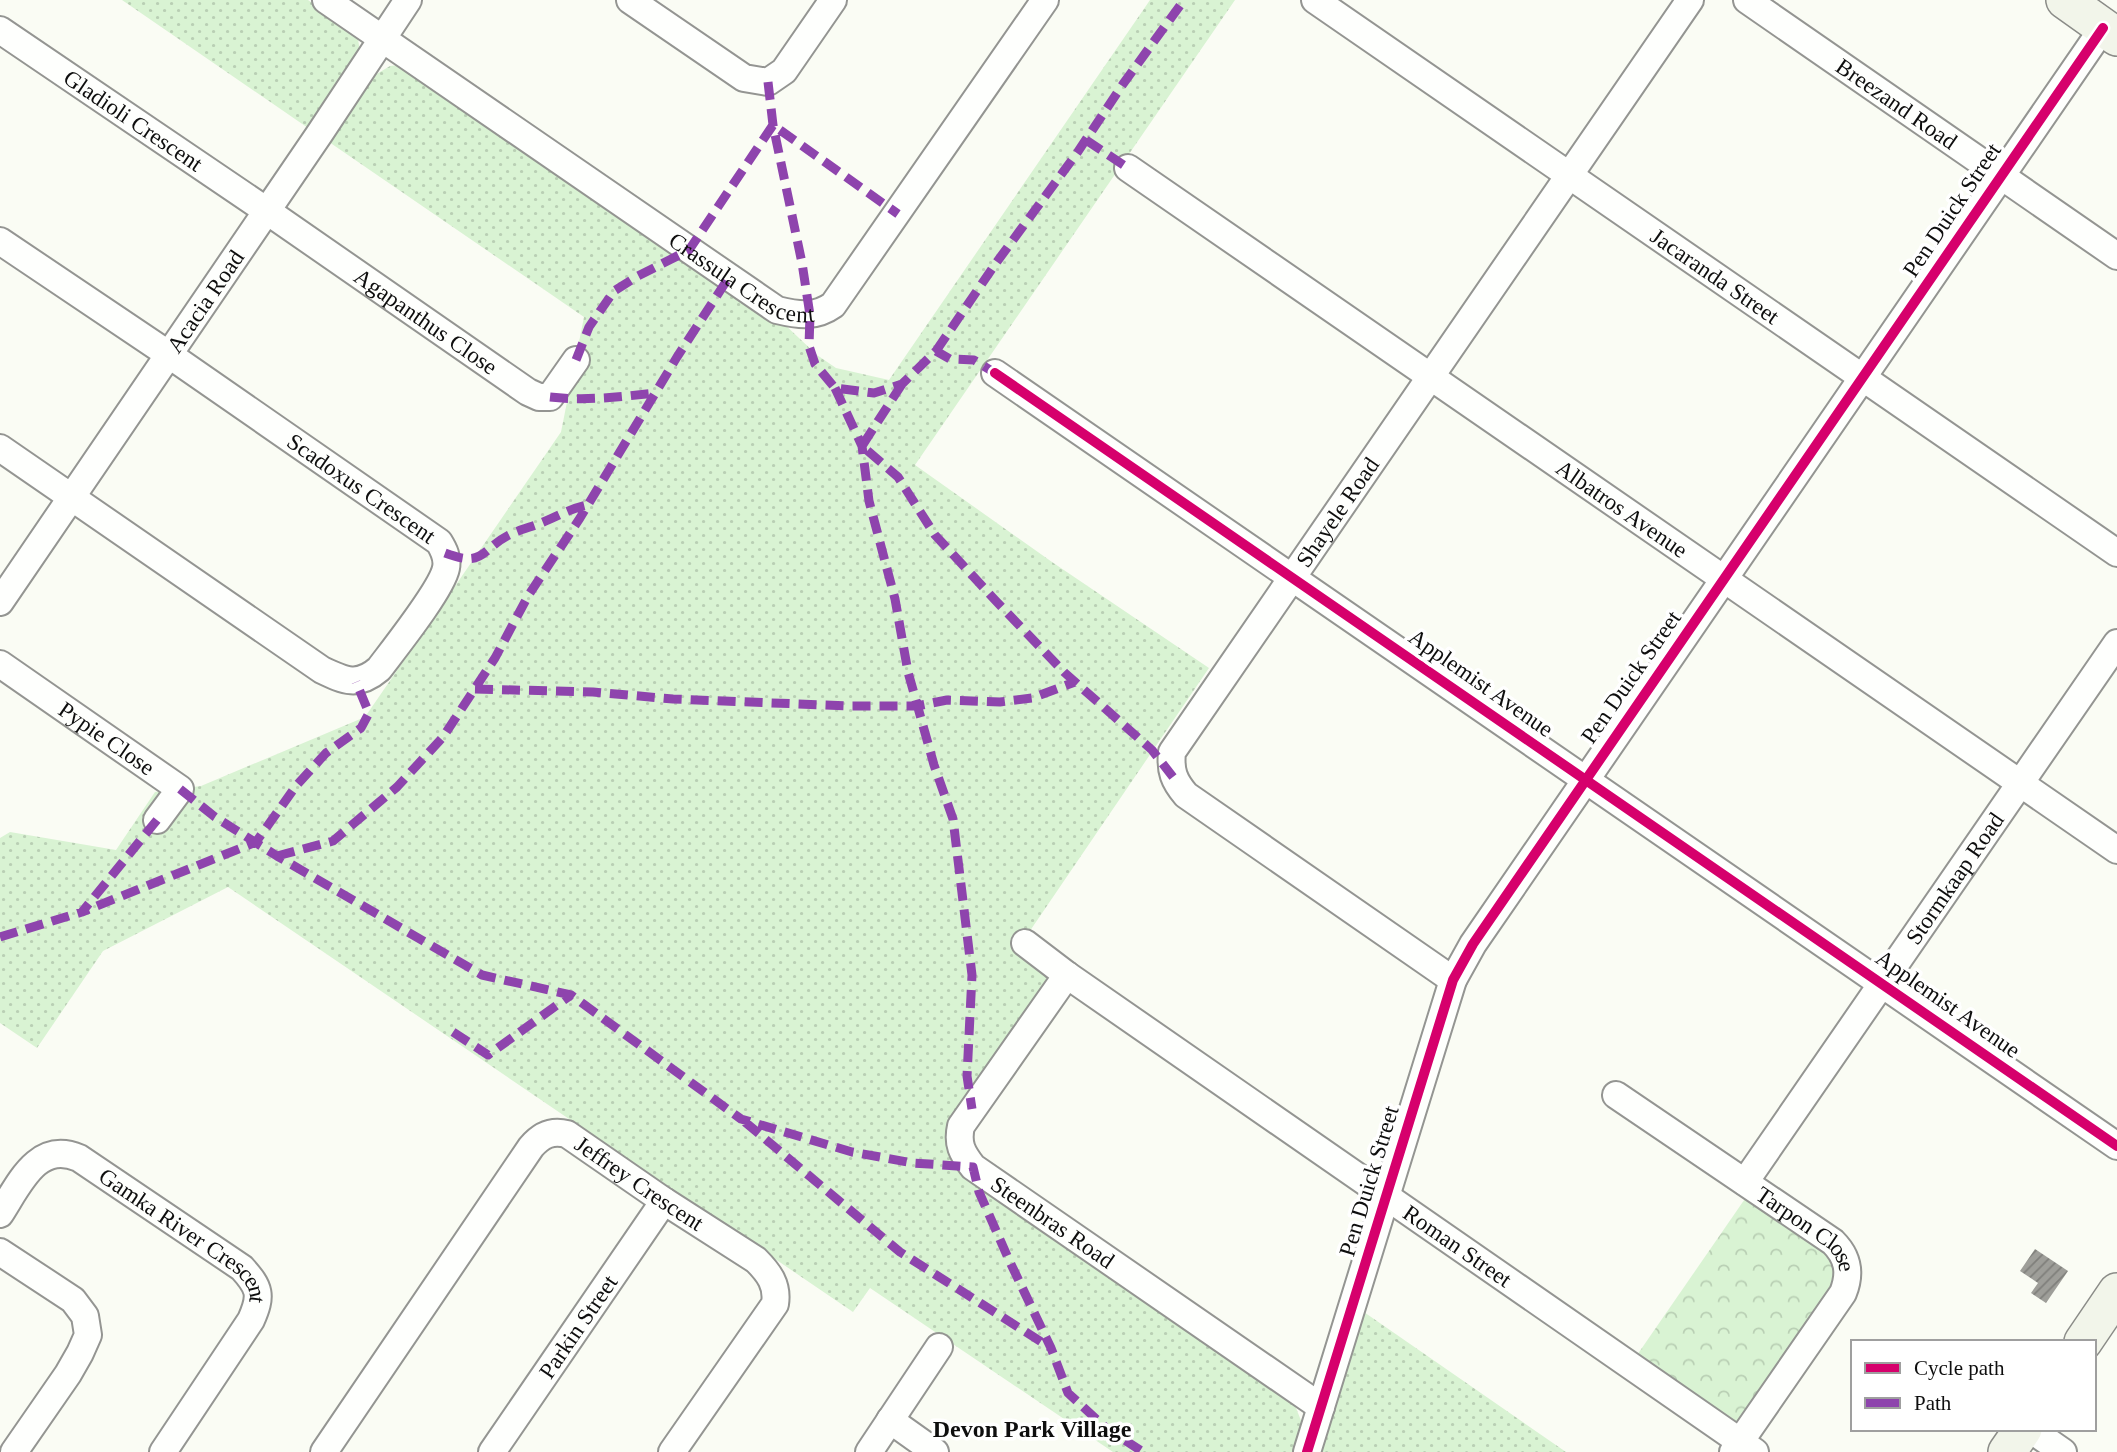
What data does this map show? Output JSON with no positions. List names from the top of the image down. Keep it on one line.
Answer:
{"streets":{"street":["Breezand Road","Gladioli Crescent","Pen Duick Street","Crassula Crescent","Jacaranda Street","Acacia Road","Agapanthus Close","Scadoxus Crescent","Albatros Avenue","Shayele Road","Applemist Avenue","Pypie Close","Stormkaap Road","Jeffrey Crescent","Steenbras Road","Tarpon Close","Gamka River Crescent","Roman Street","Parkin Street"]},"crossings":[["Breezand Road","Pen Duick Street"],["Gladioli Crescent","Acacia Road"],["Gladioli Crescent","Agapanthus Close"],["Pen Duick Street","Jacaranda Street"],["Pen Duick Street","Albatros Avenue"],["Pen Duick Street","Shayele Road"],["Pen Duick Street","Applemist Avenue"],["Pen Duick Street","Steenbras Road"],["Pen Duick Street","Roman Street"],["Crassula Crescent","Acacia Road"],["Jacaranda Street","Shayele Road"],["Acacia Road","Agapanthus Close"],["Acacia Road","Scadoxus Crescent"],["Albatros Avenue","Shayele Road"],["Albatros Avenue","Stormkaap Road"],["Shayele Road","Applemist Avenue"],["Applemist Avenue","Stormkaap Road"],["Stormkaap Road","Tarpon Close"],["Jeffrey Crescent","Parkin Street"],["Steenbras Road","Roman Street"],["Tarpon Close","Roman Street"]],"districts":["Devon Park Village"],"legend":["Cycle path","Path"]}
